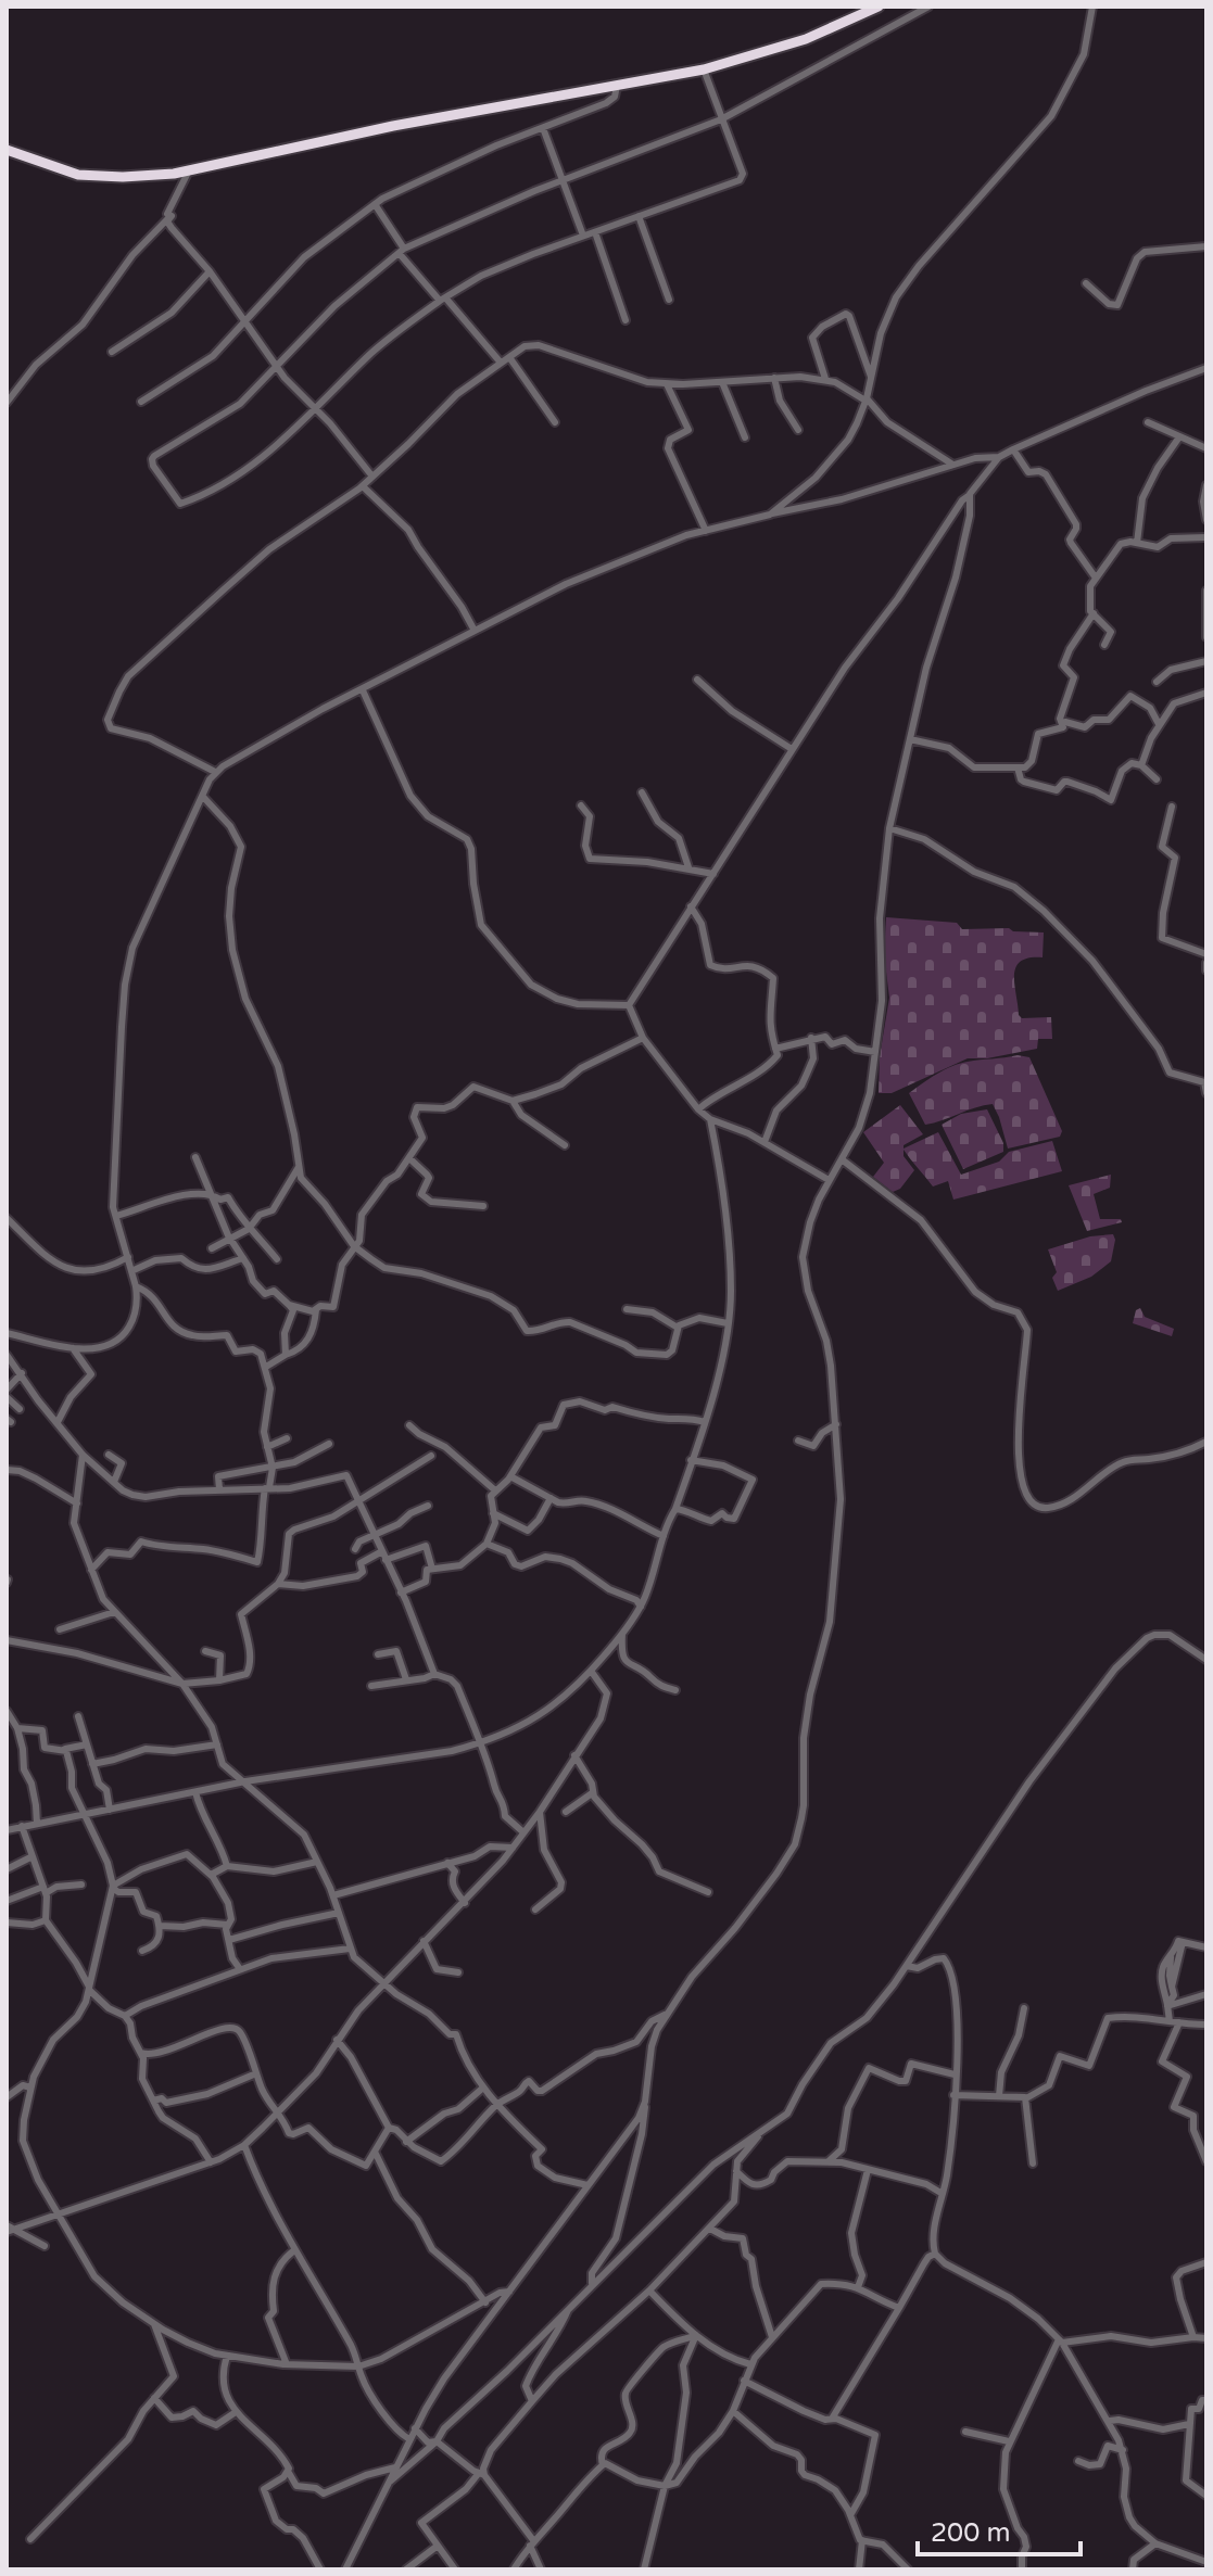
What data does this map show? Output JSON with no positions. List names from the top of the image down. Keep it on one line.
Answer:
{"scale_bar":"200 m"}
